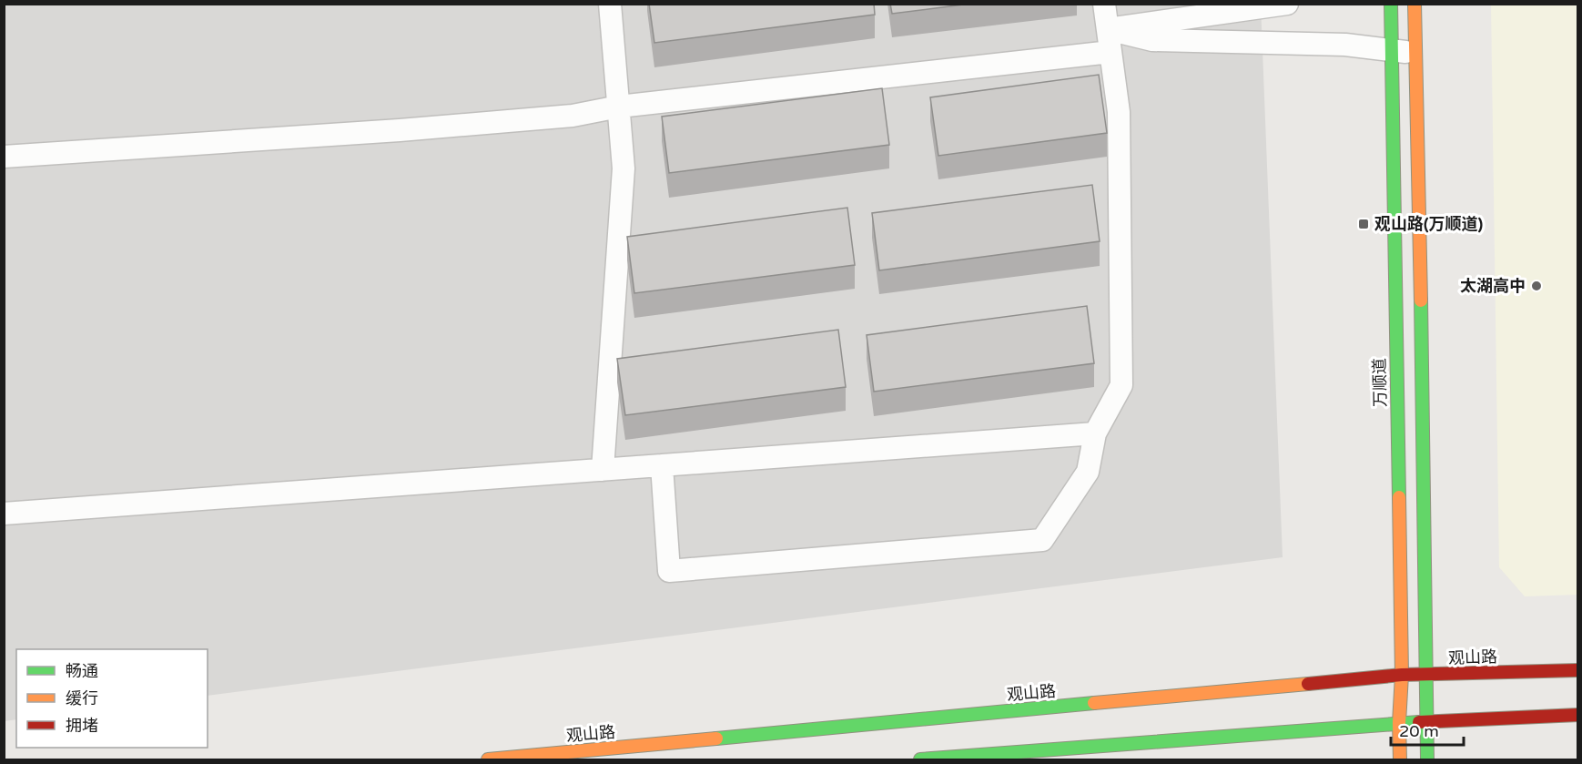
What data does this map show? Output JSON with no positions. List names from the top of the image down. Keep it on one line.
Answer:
{"streets":{"main road":["万顺道","观山路"]},"crossings":[["万顺道","观山路"]],"places":{"transit":["观山路(万顺道)"],"other":["太湖高中"]},"legend":["畅通","缓行","拥堵"],"scale_bar":"20 m"}
